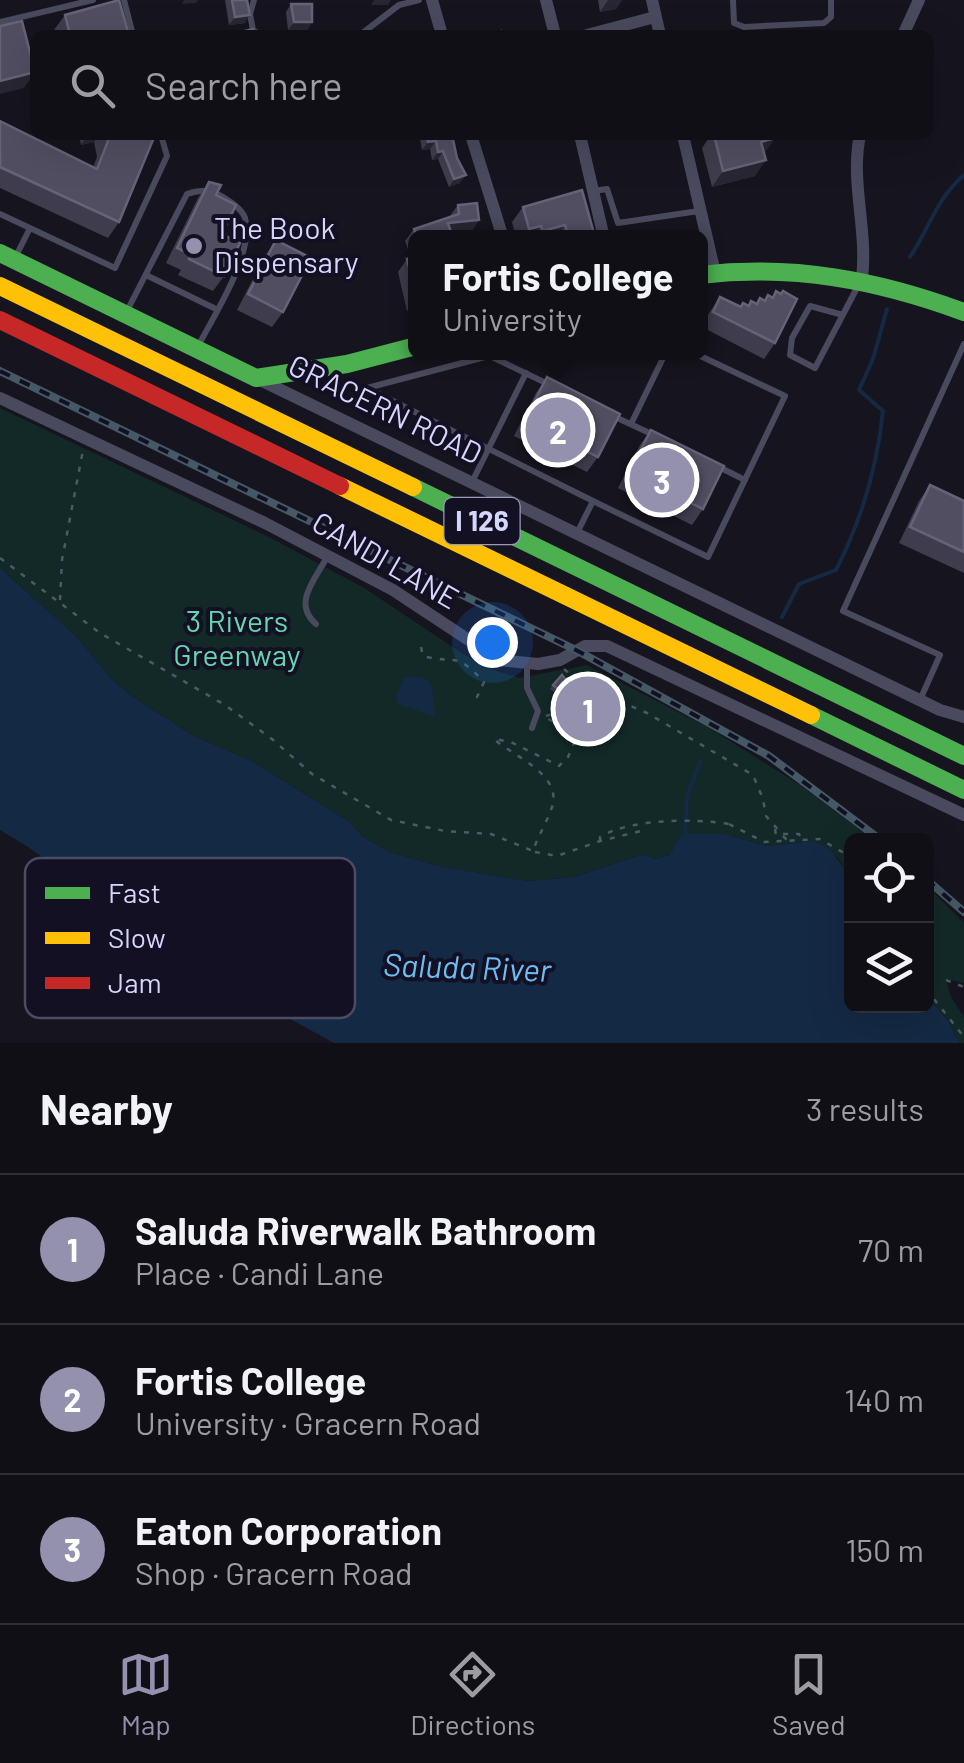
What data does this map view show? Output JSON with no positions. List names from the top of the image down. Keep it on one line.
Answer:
{"streets":{"main road":["GRACERN ROAD","I 126"],"street":["CANDI LANE"]},"water":["Saluda River"],"parks":["3 Rivers Greenway"],"places":["The Book Dispensary"],"legend":["Fast","Slow","Jam"],"page":{"search":"Search here","popup":["Fortis College","University"],"pins":["2","3","1"],"heading":["Nearby","3 results"],"list":[{"mark":"1","name":"Saluda Riverwalk Bathroom","note":"Place · Candi Lane","value":"70 m"},{"mark":"2","name":"Fortis College","note":"University · Gracern Road","value":"140 m"},{"mark":"3","name":"Eaton Corporation","note":"Shop · Gracern Road","value":"150 m"}],"nav":["Map","Directions","Saved"]}}
